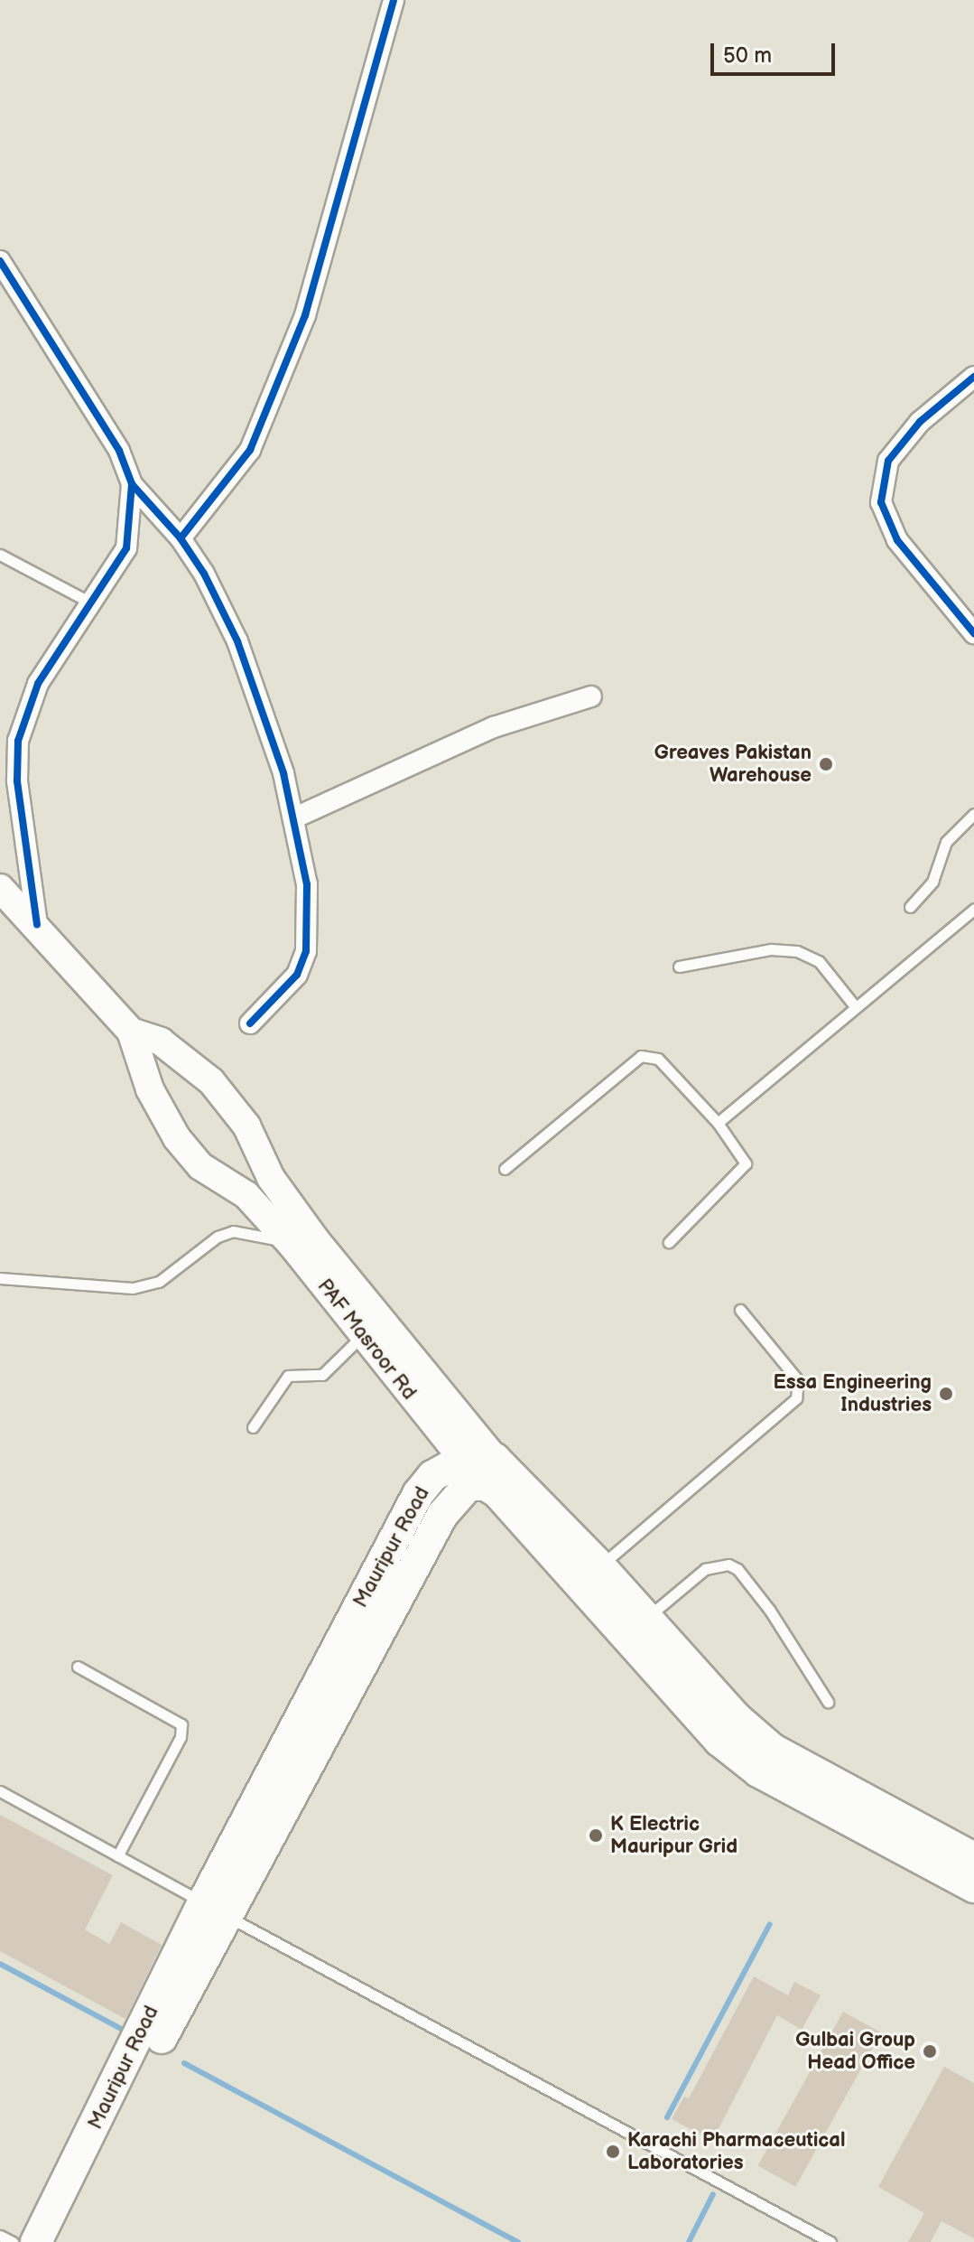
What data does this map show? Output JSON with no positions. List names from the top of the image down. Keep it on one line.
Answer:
{"streets":{"main road":["PAF Masroor Rd","Mauripur Road"]},"crossings":[["PAF Masroor Rd","Mauripur Road"]],"places":["Greaves Pakistan Warehouse","Essa Engineering Industries","K Electric Mauripur Grid","Gulbai Group Head Office","Karachi Pharmaceutical Laboratories"],"scale_bar":"50 m"}
